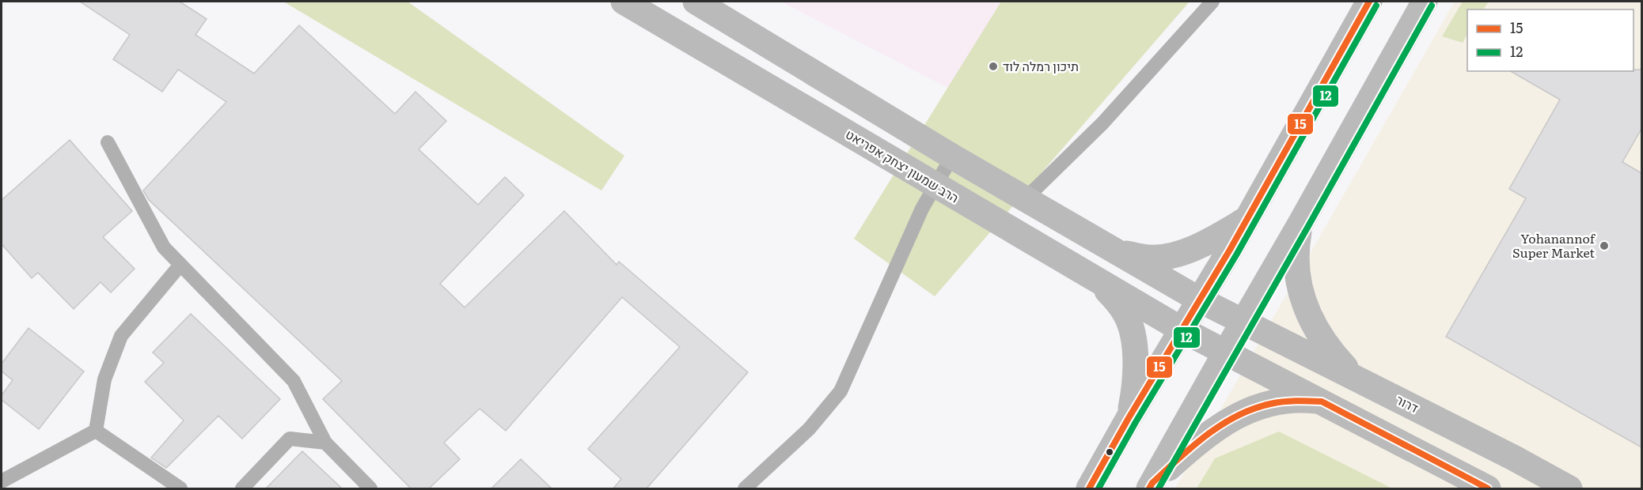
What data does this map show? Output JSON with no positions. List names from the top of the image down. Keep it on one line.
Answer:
{"streets":{"street":["הרב שמעון יצחק אפריאט","דרור"]},"places":["תיכון רמלה לוד","Yohanannof Super Market"],"lines":["transit line 15","transit line 12"],"legend":["15","12"]}
